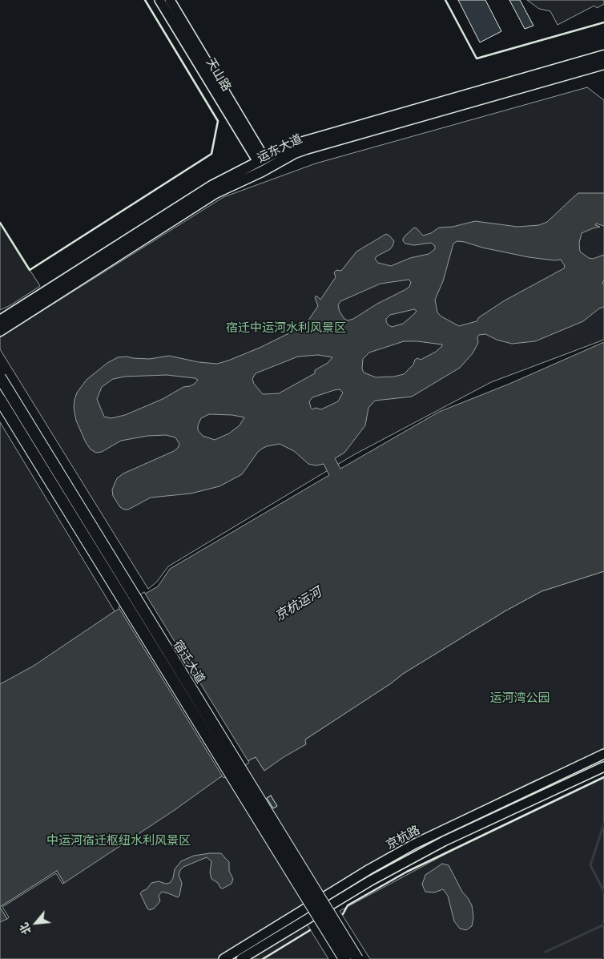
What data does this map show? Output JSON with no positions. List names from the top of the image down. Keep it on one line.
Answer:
{"streets":{"main road":["运东大道","宿迁大道"],"street":["天山路","京杭路"]},"crossings":[["天山路","运东大道"]],"water":["京杭运河"],"parks":["宿迁中运河水利风景区","运河湾公园","中运河宿迁枢纽水利风景区"],"north":"bottom left"}
